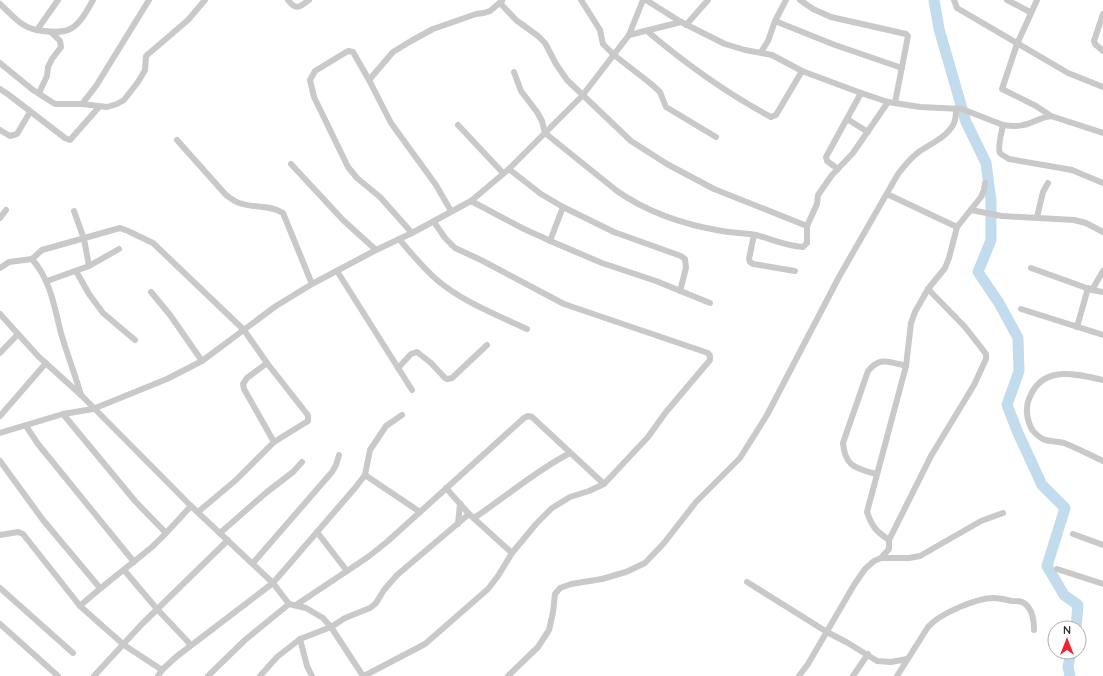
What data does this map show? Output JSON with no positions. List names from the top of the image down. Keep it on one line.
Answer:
{"north":"top"}
